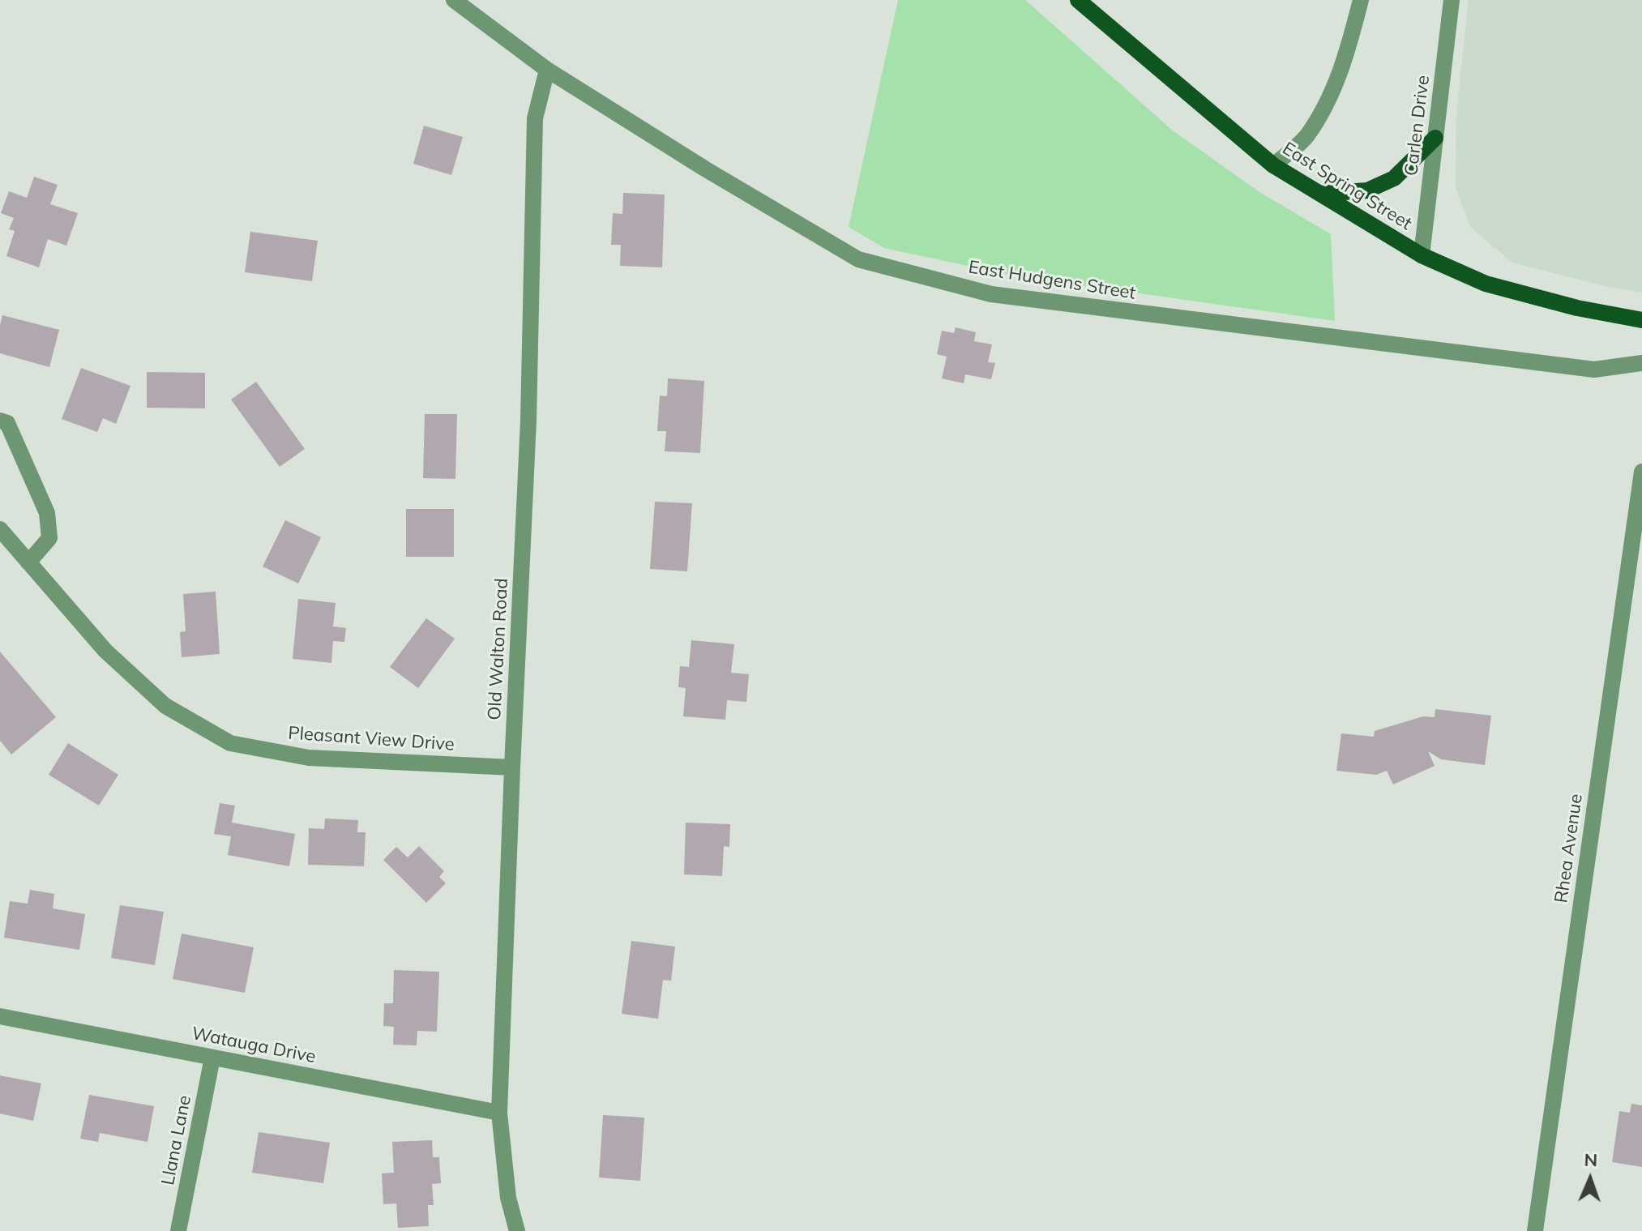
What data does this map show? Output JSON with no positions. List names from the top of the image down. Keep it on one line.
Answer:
{"streets":{"main road":["East Spring Street"],"street":["Carlen Drive","East Hudgens Street","Old Walton Road","Pleasant View Drive","Rhea Avenue","Watauga Drive","Llana Lane"]},"crossings":[["Carlen Drive","East Spring Street"],["East Hudgens Street","Old Walton Road"],["Old Walton Road","Pleasant View Drive"],["Old Walton Road","Watauga Drive"],["Watauga Drive","Llana Lane"]],"north":"top"}
